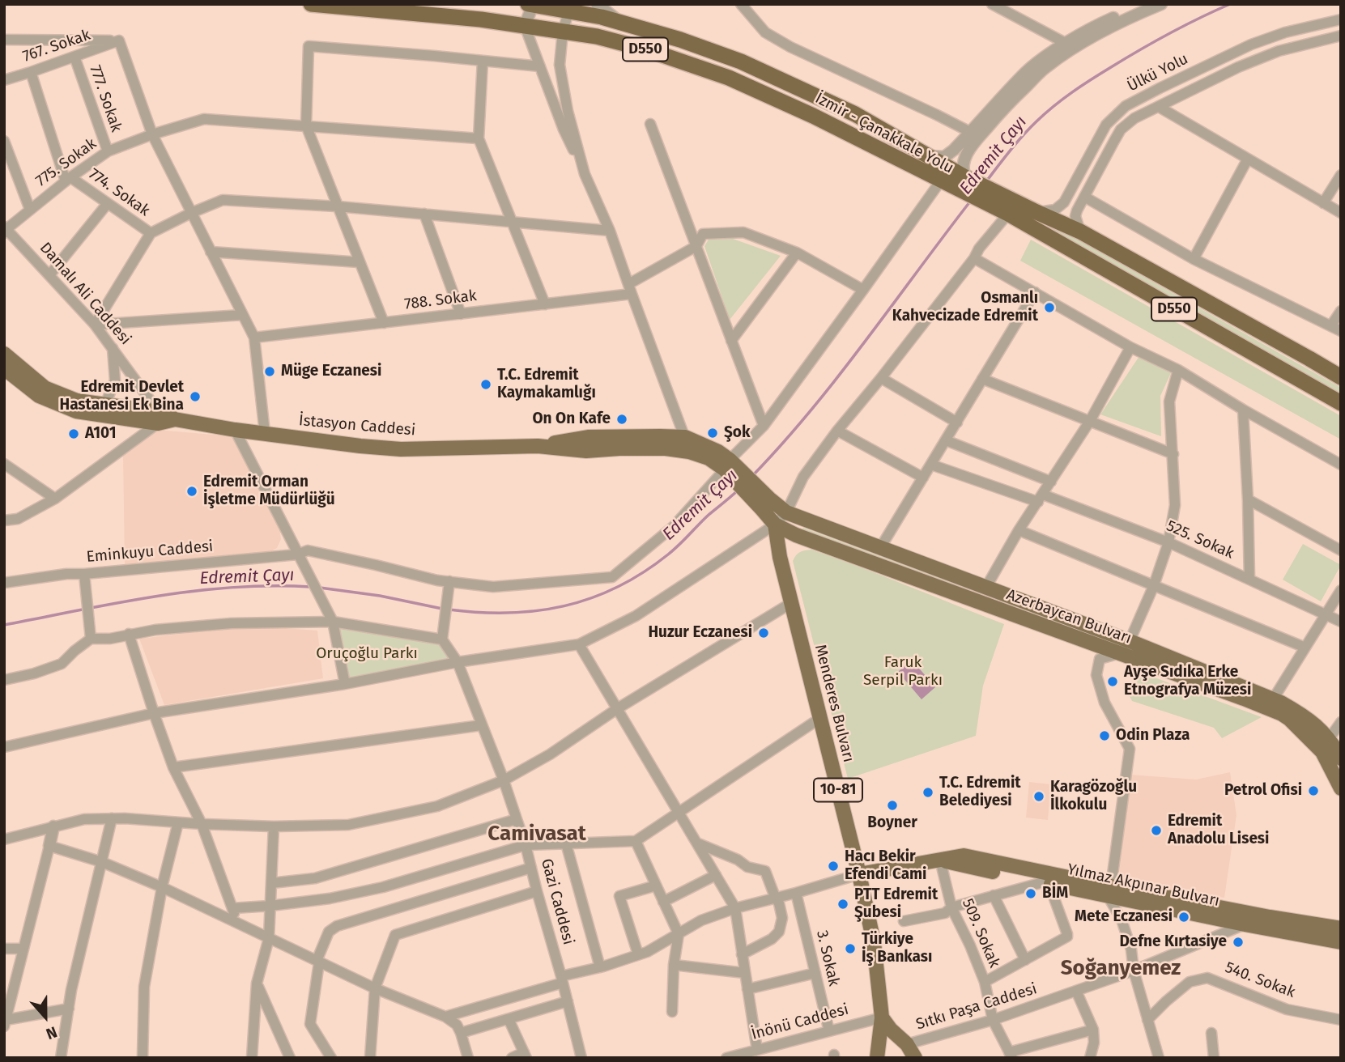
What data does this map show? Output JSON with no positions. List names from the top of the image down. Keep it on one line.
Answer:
{"streets":{"highway":["D550","İzmir - Çanakkale Yolu"],"main road":["İstasyon Caddesi","Azerbaycan Bulvarı","Menderes Bulvarı","10-81","Yılmaz Akpınar Bulvarı"],"street":["767. Sokak","Ülkü Yolu","777. Sokak","775. Sokak","774. Sokak","Damalı Ali Caddesi","788. Sokak","525. Sokak","Eminkuyu Caddesi","Gazi Caddesi","509. Sokak","3. Sokak","540. Sokak","Sıtkı Paşa Caddesi","İnönü Caddesi"]},"crossings":[["767. Sokak","777. Sokak"],["Ülkü Yolu","İzmir - Çanakkale Yolu"],["777. Sokak","775. Sokak"],["İzmir - Çanakkale Yolu","Eminkuyu Caddesi"],["775. Sokak","774. Sokak"],["775. Sokak","Damalı Ali Caddesi"],["Damalı Ali Caddesi","İstasyon Caddesi"],["İstasyon Caddesi","Eminkuyu Caddesi"],["Azerbaycan Bulvarı","Menderes Bulvarı"],["Menderes Bulvarı","Yılmaz Akpınar Bulvarı"],["Menderes Bulvarı","İnönü Caddesi"],["Yılmaz Akpınar Bulvarı","509. Sokak"],["Yılmaz Akpınar Bulvarı","Sıtkı Paşa Caddesi"],["509. Sokak","Sıtkı Paşa Caddesi"],["3. Sokak","İnönü Caddesi"]],"districts":["Camivasat","Soğanyemez"],"water":["Edremit Çayı"],"parks":["Oruçoğlu Parkı","Faruk Serpil Parkı"],"places":["Osmanlı Kahvecizade Edremit","Müge Eczanesi","T.C. Edremit Kaymakamlığı","Edremit Devlet Hastanesi Ek Bina","On On Kafe","Şok","A101","Edremit Orman İşletme Müdürlüğü","Huzur Eczanesi","Ayşe Sıdıka Erke Etnografya Müzesi","Odin Plaza","Petrol Ofisi","T.C. Edremit Belediyesi","Karagözoğlu İlkokulu","Boyner","Edremit Anadolu Lisesi","Hacı Bekir Efendi Cami","BİM","PTT Edremit Şubesi","Mete Eczanesi","Defne Kırtasiye","Türkiye İş Bankası"],"north":"bottom"}
